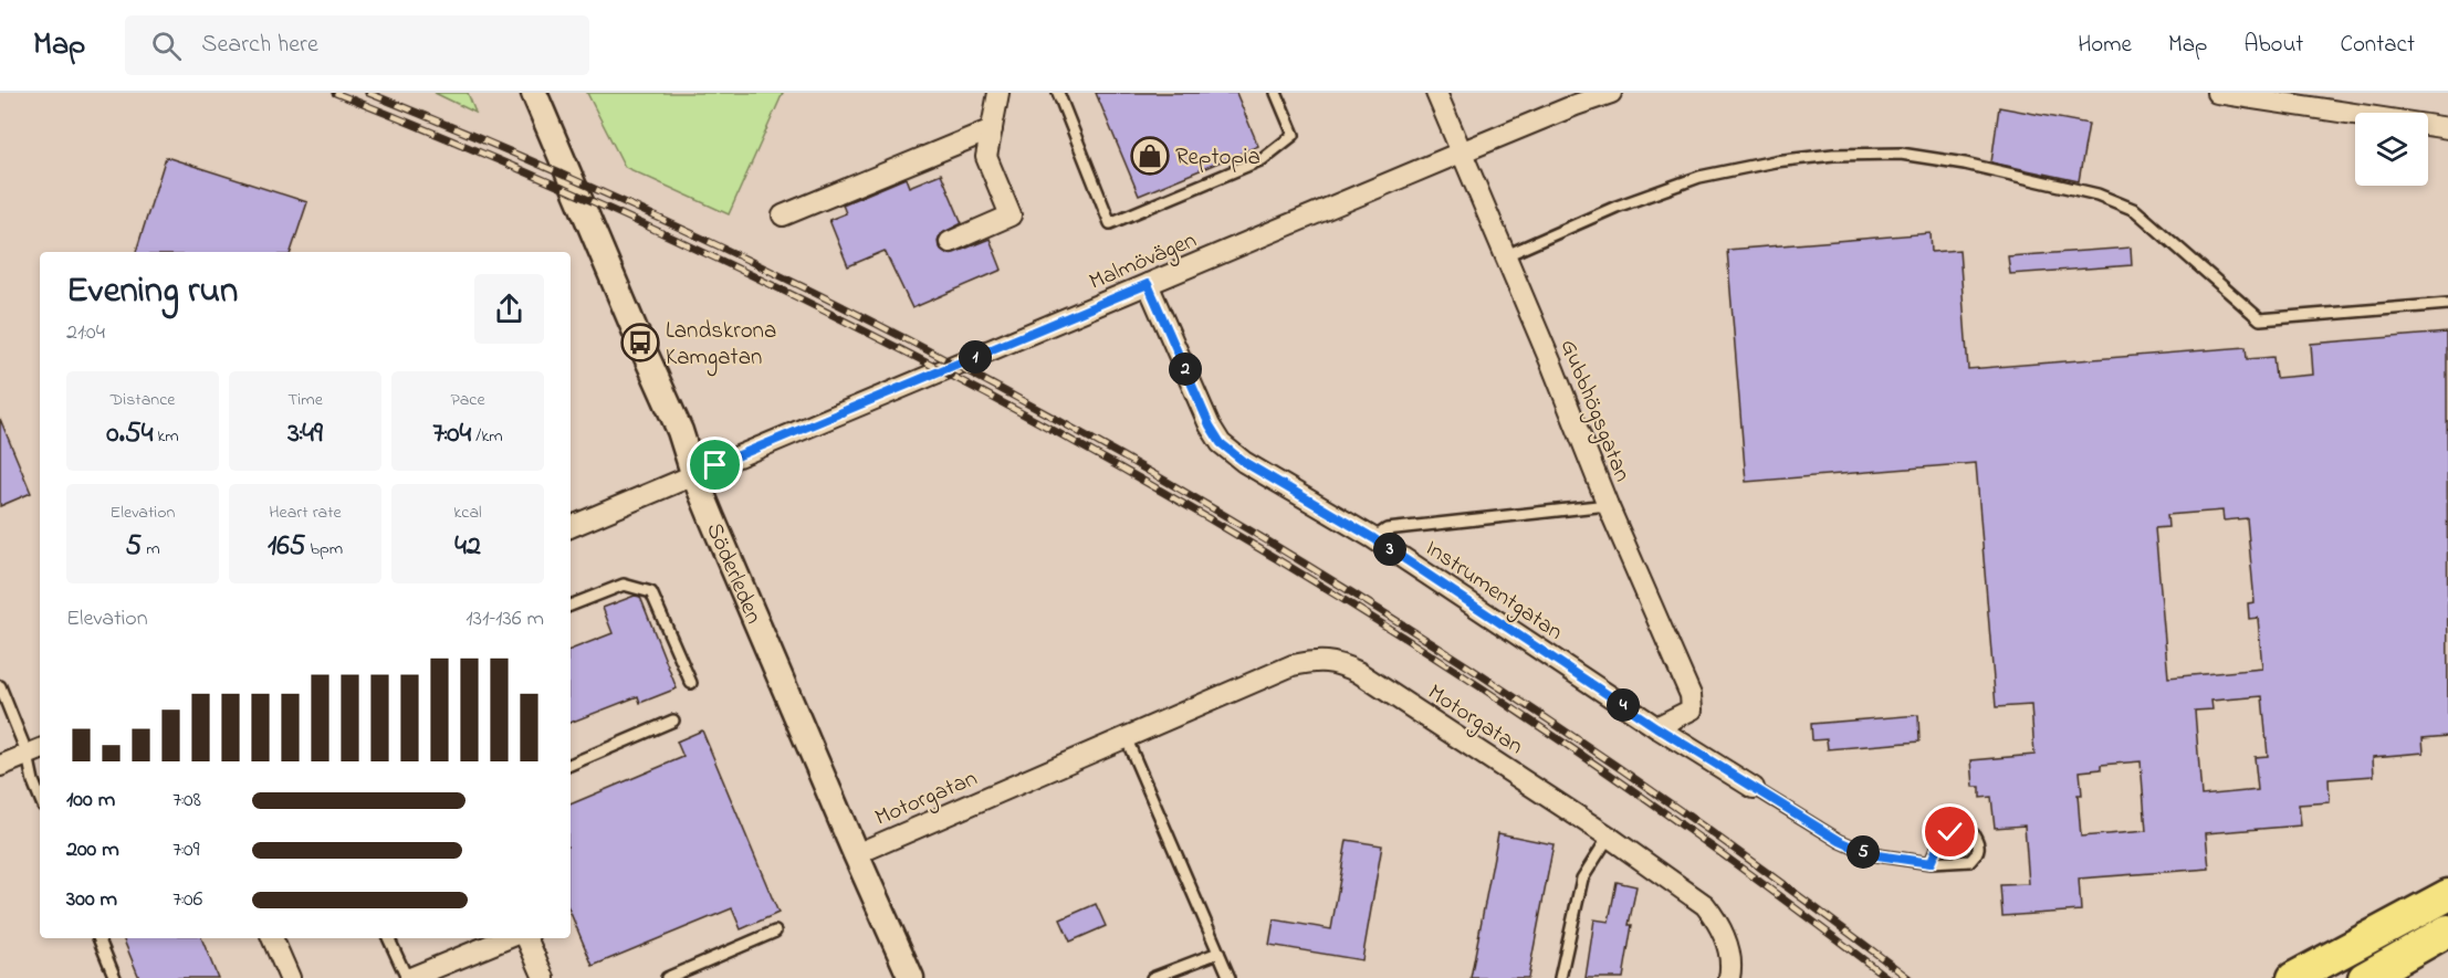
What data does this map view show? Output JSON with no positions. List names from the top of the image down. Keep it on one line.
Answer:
{"streets":{"street":["Malmövägen","Gubbhögsgatan","Söderleden","Instrumentgatan","Motorgatan"]},"crossings":[["Malmövägen","Gubbhögsgatan"],["Malmövägen","Söderleden"],["Malmövägen","Instrumentgatan"],["Gubbhögsgatan","Instrumentgatan"],["Söderleden","Motorgatan"]],"places":{"shop":["Reptopia"],"bus stop":["Landskrona Kamgatan"]},"page":{"header":"Map","search":"Search here","nav":["Home","Map","About","Contact"],"heading":["Evening run","21:04"],"pins":["1","2","3","4","5"],"stats":[["Distance","0.54 km"],["Time","3:49"],["Pace","7:04 /km"],["Elevation","5 m"],["Heart rate","165 bpm"],["kcal","42"]],"chart":["Elevation","131–136 m"],"list":[{"name":"100 m","note":"7:08"},{"name":"200 m","note":"7:09"},{"name":"300 m","note":"7:06"}]}}
